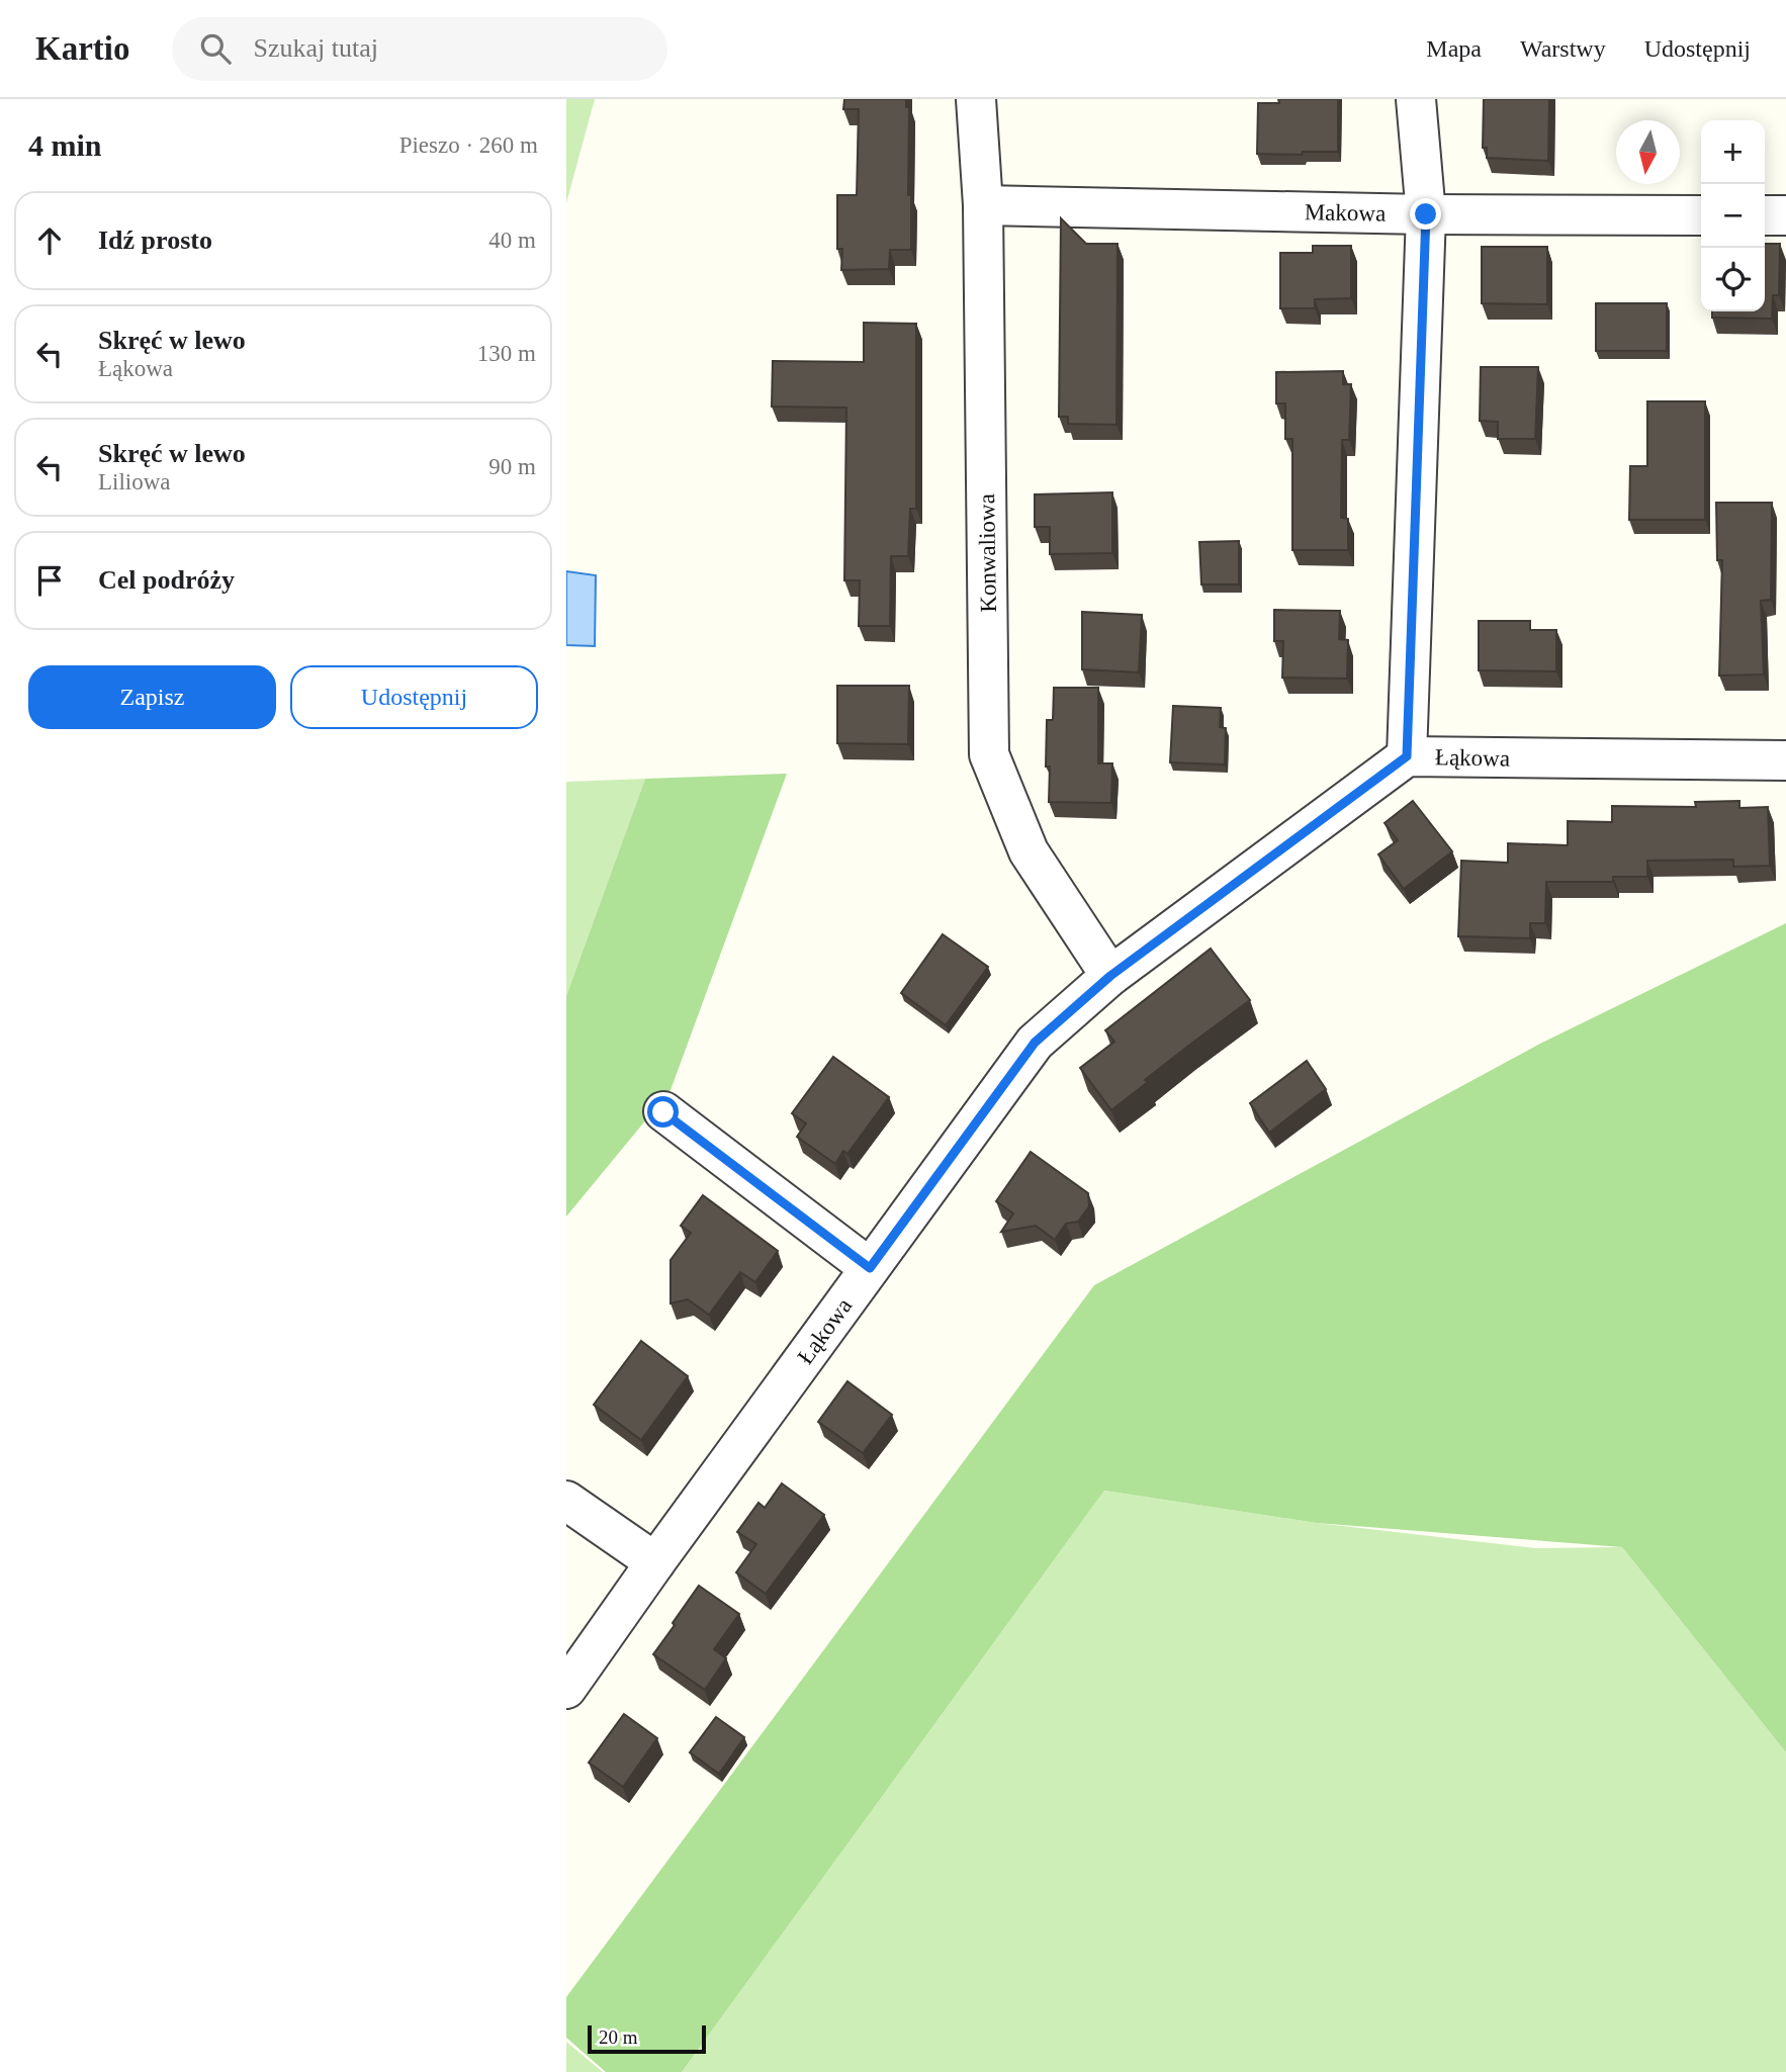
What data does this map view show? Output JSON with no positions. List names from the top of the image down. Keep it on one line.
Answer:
{"streets":{"street":["Makowa","Konwaliowa","Łąkowa"]},"crossings":[["Makowa","Konwaliowa"],["Konwaliowa","Łąkowa"]],"scale_bar":"20 m","north":"bottom","page":{"header":"Kartio","search":"Szukaj tutaj","nav":["Mapa","Warstwy","Udostępnij"],"heading":["4 min","Pieszo · 260 m"],"map_buttons":["+","−"],"list":[["Idź prosto","40 m"],["Skręć w lewo","Łąkowa","130 m"],["Skręć w lewo","Liliowa","90 m"],"Cel podróży"],"buttons":["Zapisz","Udostępnij"],"scale":"20 m"}}
